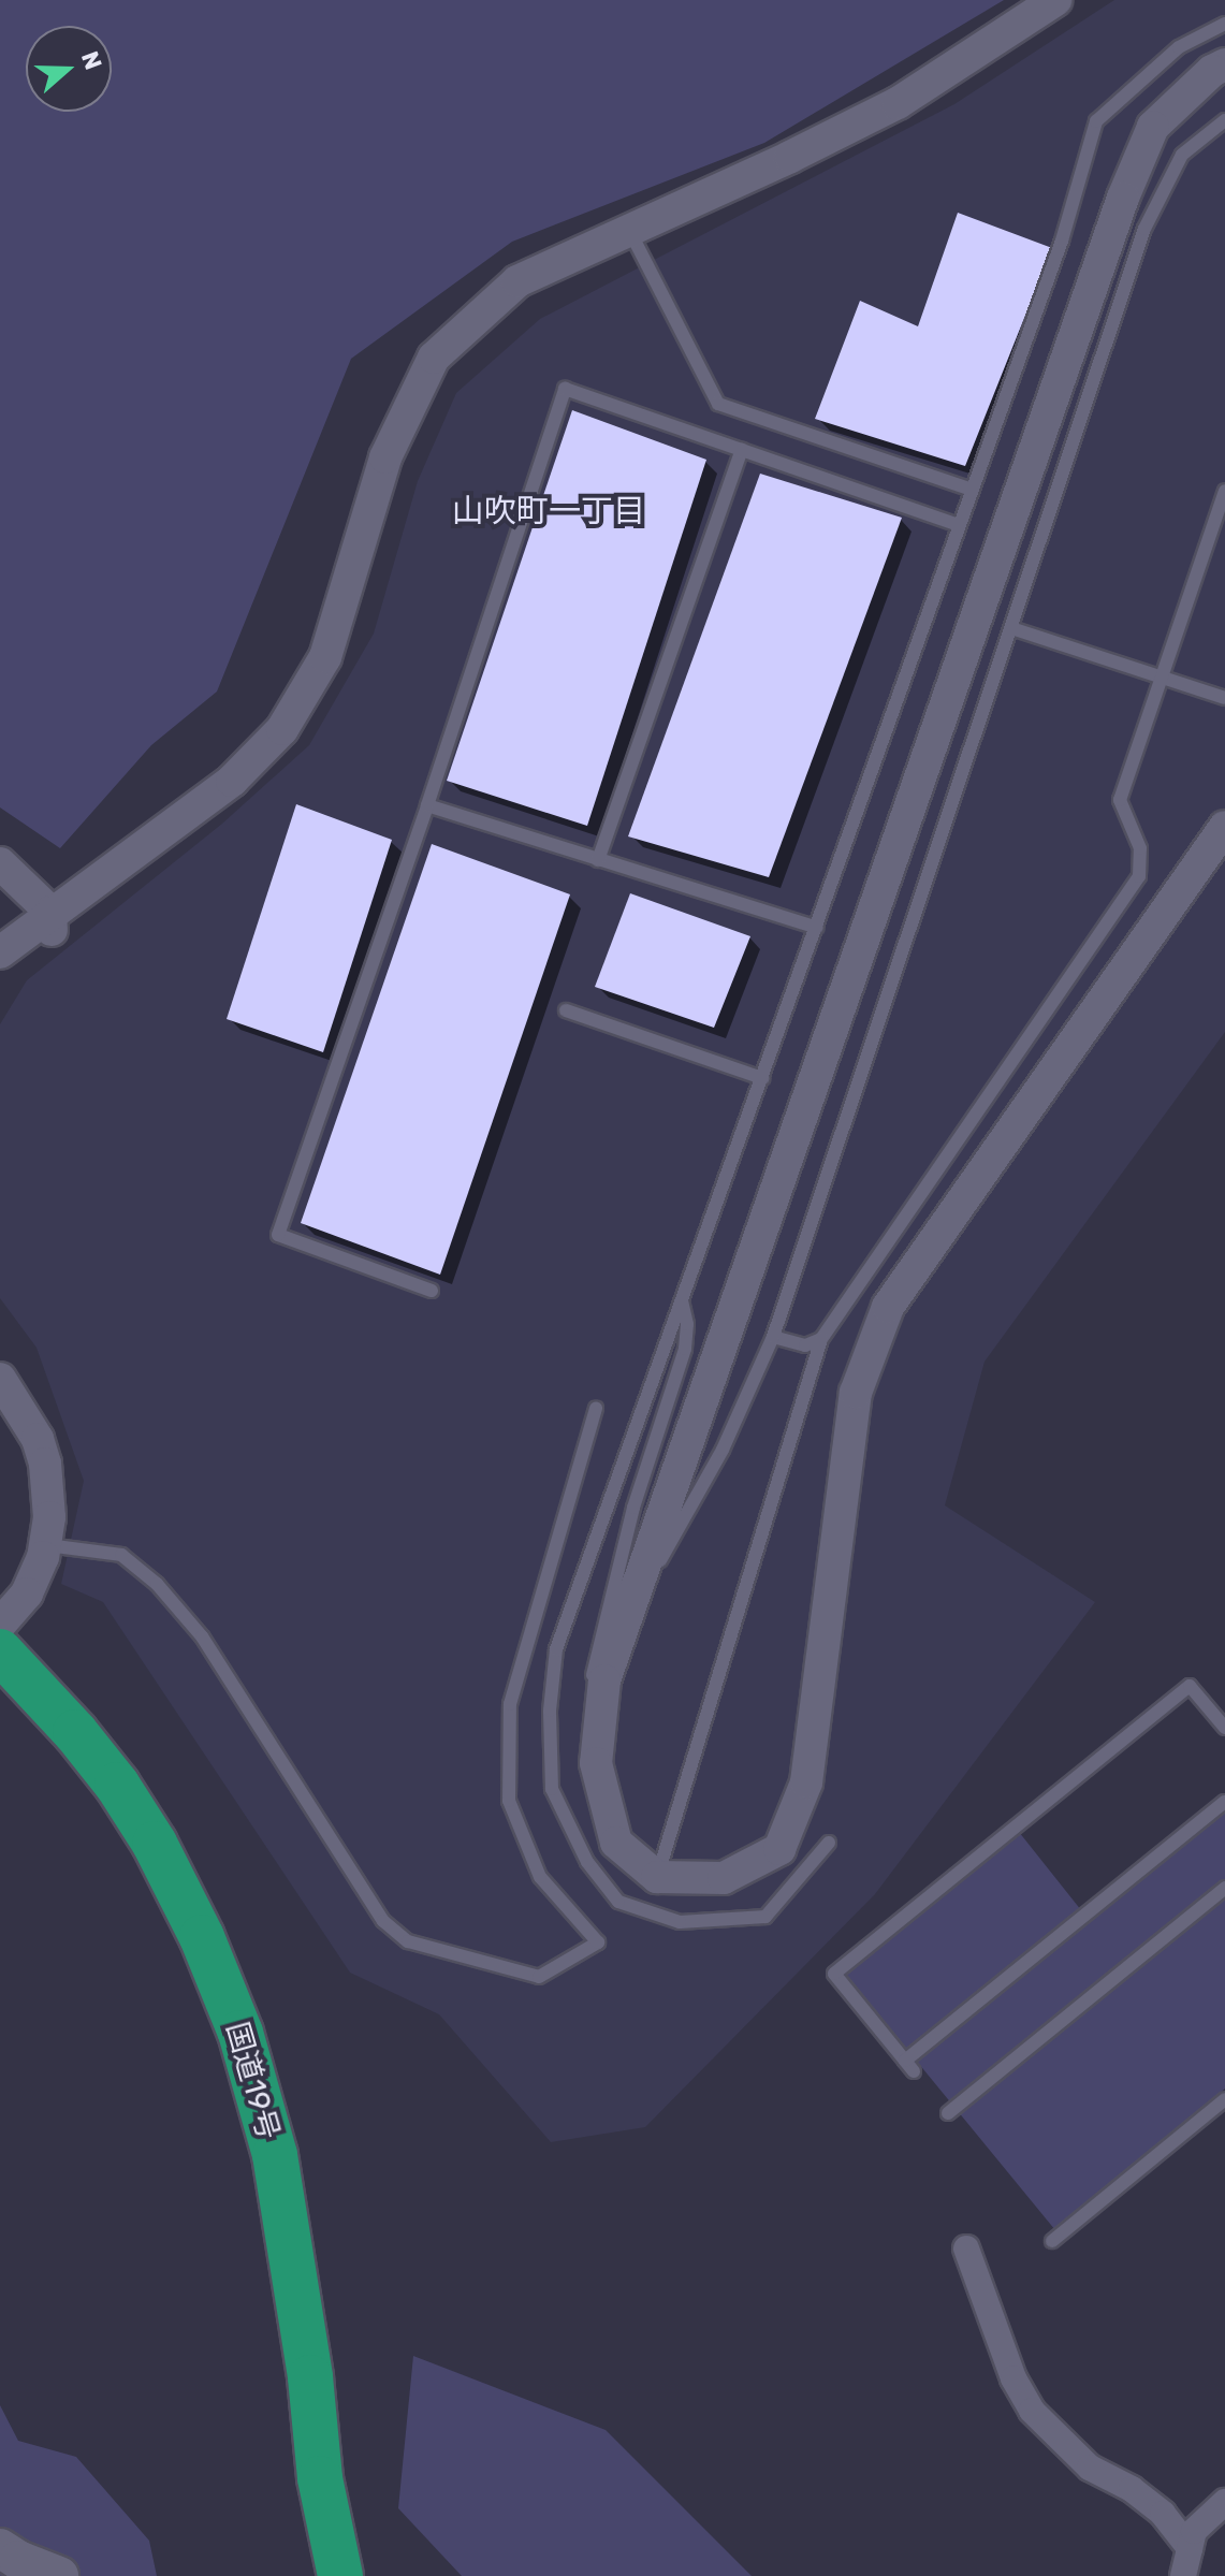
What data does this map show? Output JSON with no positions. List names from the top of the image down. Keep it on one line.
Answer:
{"streets":{"highway":["国道19号"]},"districts":["山吹町一丁目"],"north":"right"}
